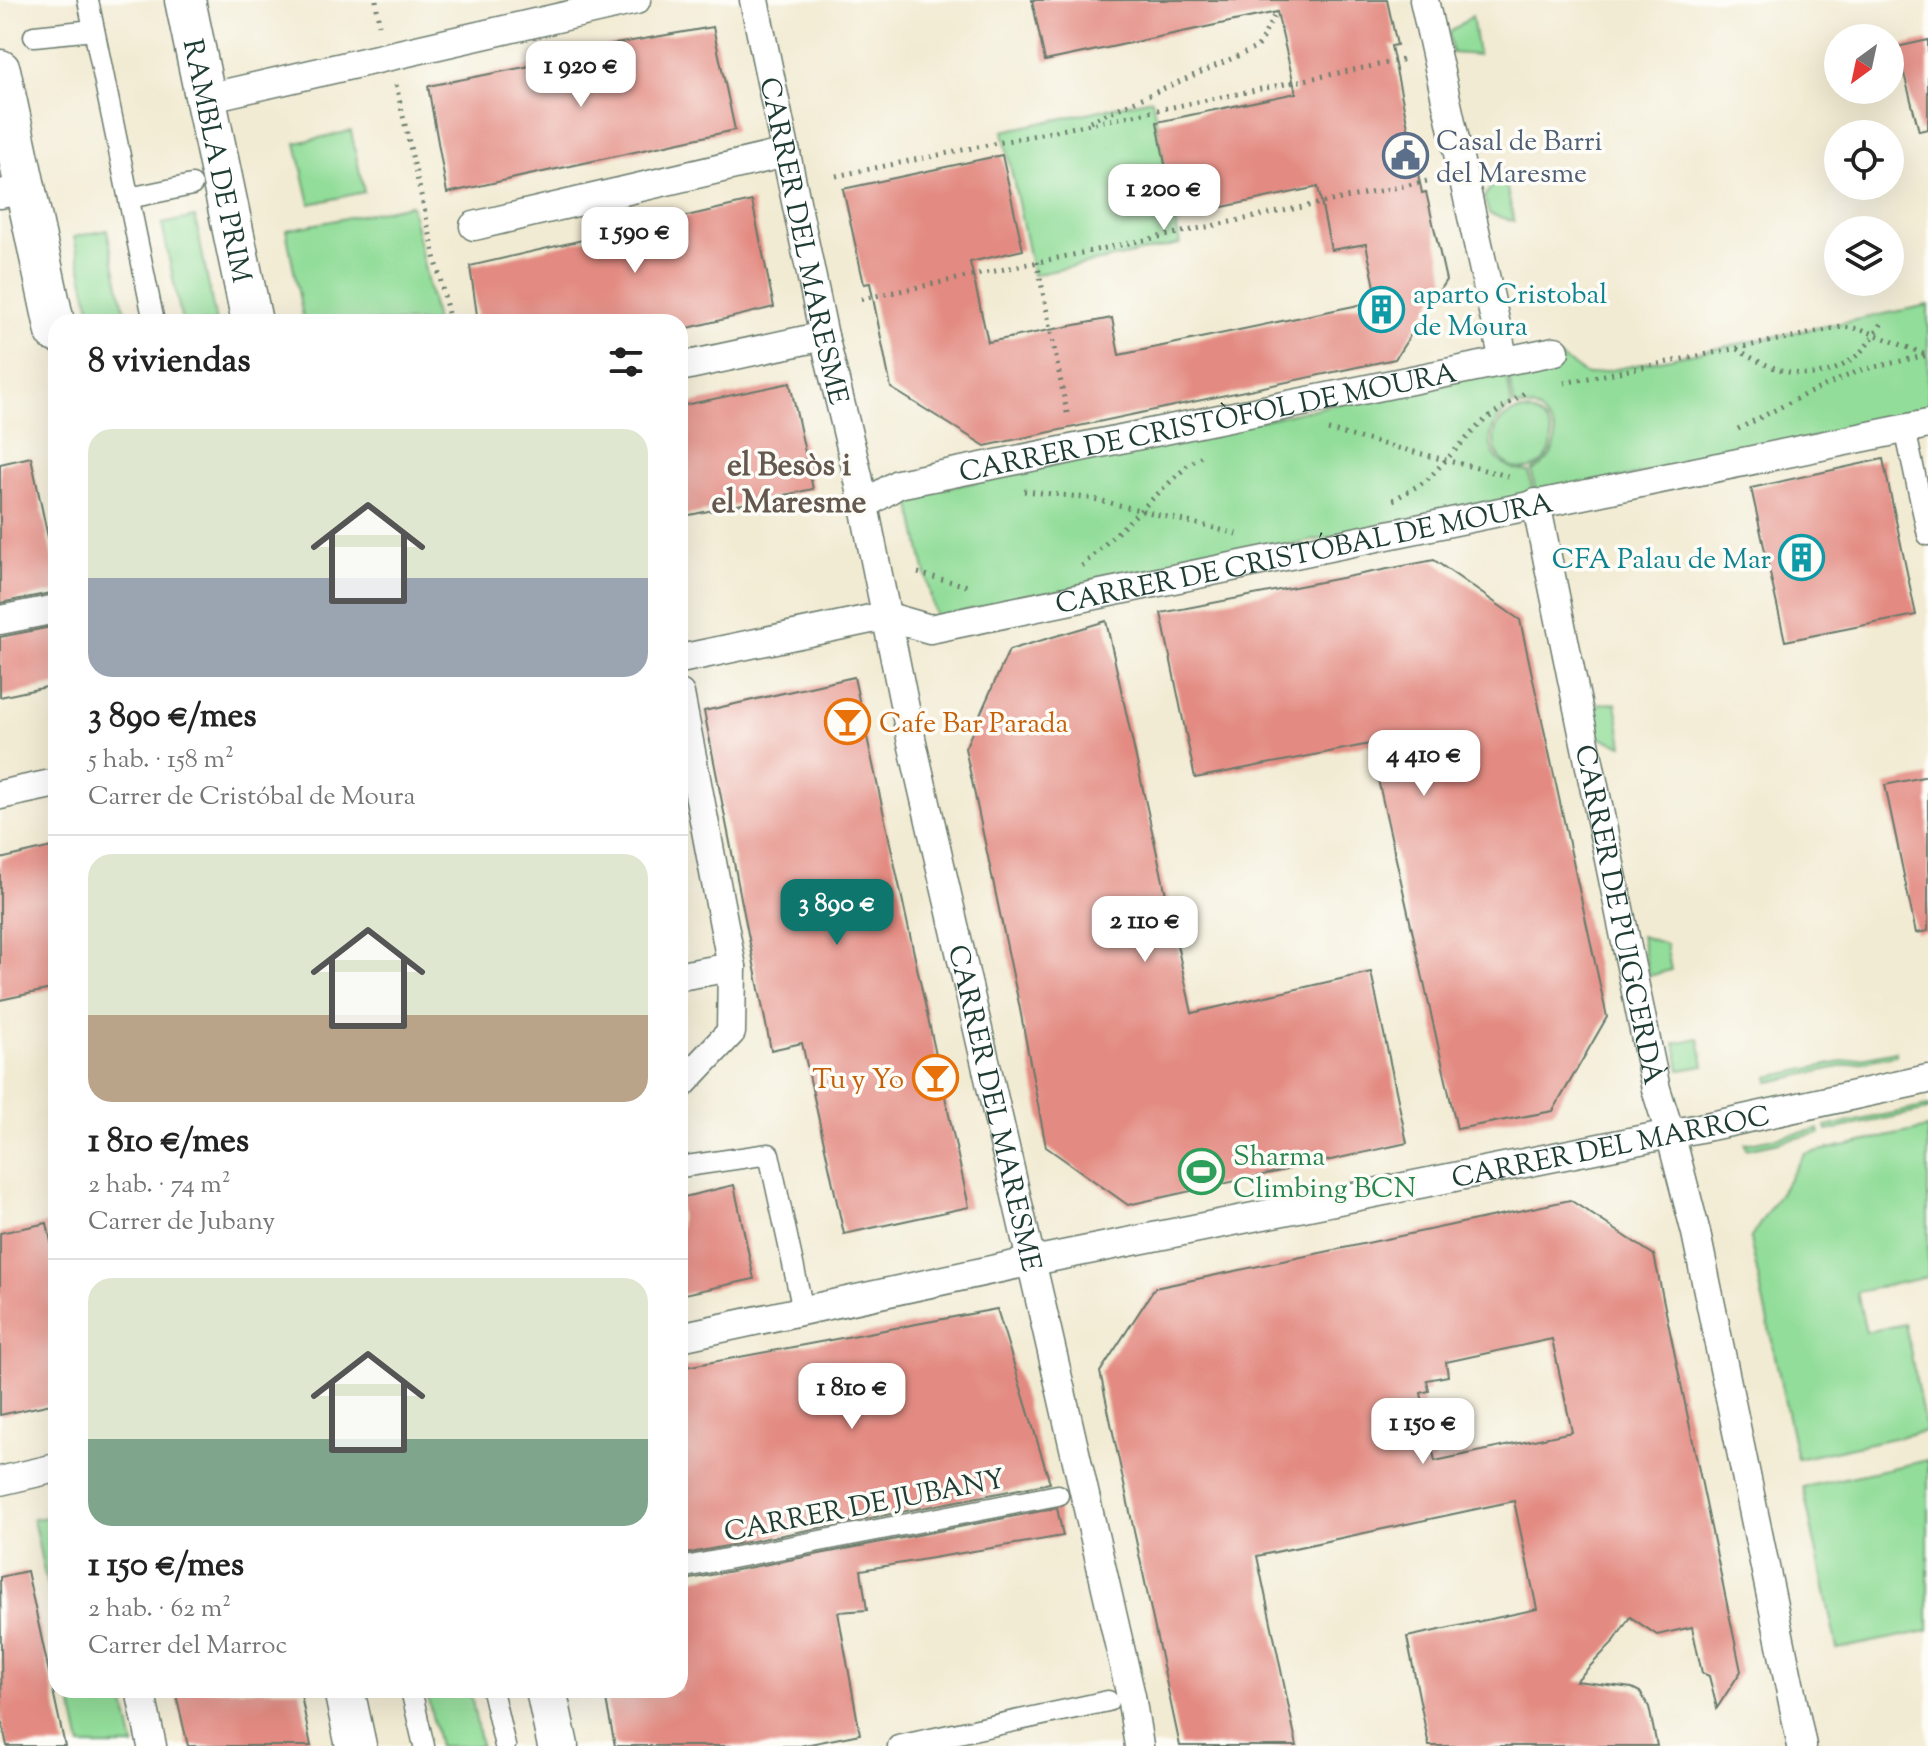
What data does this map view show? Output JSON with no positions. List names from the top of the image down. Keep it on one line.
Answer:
{"streets":{"main road":["RAMBLA DE PRIM"],"street":["CARRER DEL MARESME","CARRER DE CRISTÒFOL DE MOURA","CARRER DE CRISTÓBAL DE MOURA","CARRER DE PUIGCERDÀ","CARRER DEL MARROC","CARRER DE JUBANY"]},"crossings":[["CARRER DEL MARESME","CARRER DE CRISTÒFOL DE MOURA"],["CARRER DEL MARESME","CARRER DE CRISTÓBAL DE MOURA"],["CARRER DEL MARESME","CARRER DEL MARROC"],["CARRER DE CRISTÓBAL DE MOURA","CARRER DE PUIGCERDÀ"],["CARRER DE PUIGCERDÀ","CARRER DEL MARROC"]],"districts":["el Besòs i el Maresme"],"places":{"public building":["Casal de Barri del Maresme"],"building":["aparto Cristobal de Moura","CFA Palau de Mar"],"bar":["Cafe Bar Parada","Tu y Yo"],"sports":["Sharma Climbing BCN"]},"north":"bottom left","page":{"price":["1 920 €","1 200 €","1 590 €","4 410 €","3 890 €","2 110 €","1 810 €","1 150 €"],"heading":"8 viviendas","list":[{"name":"3 890 €/mes","note":"5 hab. · 158 m² · Carrer de Cristóbal de Moura"},{"name":"1 810 €/mes","note":"2 hab. · 74 m² · Carrer de Jubany"},{"name":"1 150 €/mes","note":"2 hab. · 62 m² · Carrer del Marroc"}]}}
